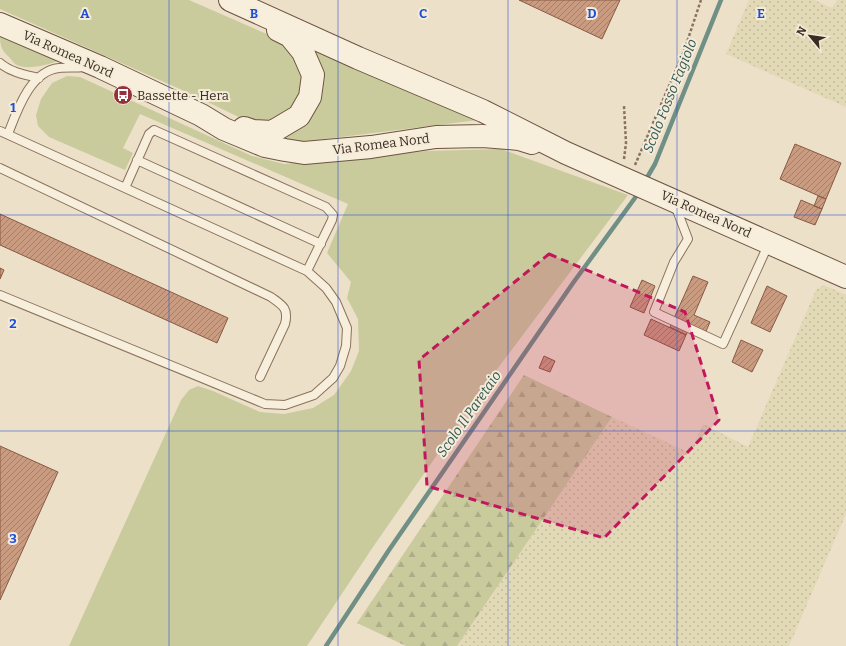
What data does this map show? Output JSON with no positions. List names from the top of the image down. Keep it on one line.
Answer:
{"streets":{"main road":["Via Romea Nord"]},"water":["Scolo Fosso Fagiolo","Scolo Il Paretaio"],"places":{"bus stop":["Bassette - Hera"]},"north":"top left","grid":{"columns":["A","B","C","D","E"],"rows":["1","2","3"]}}
